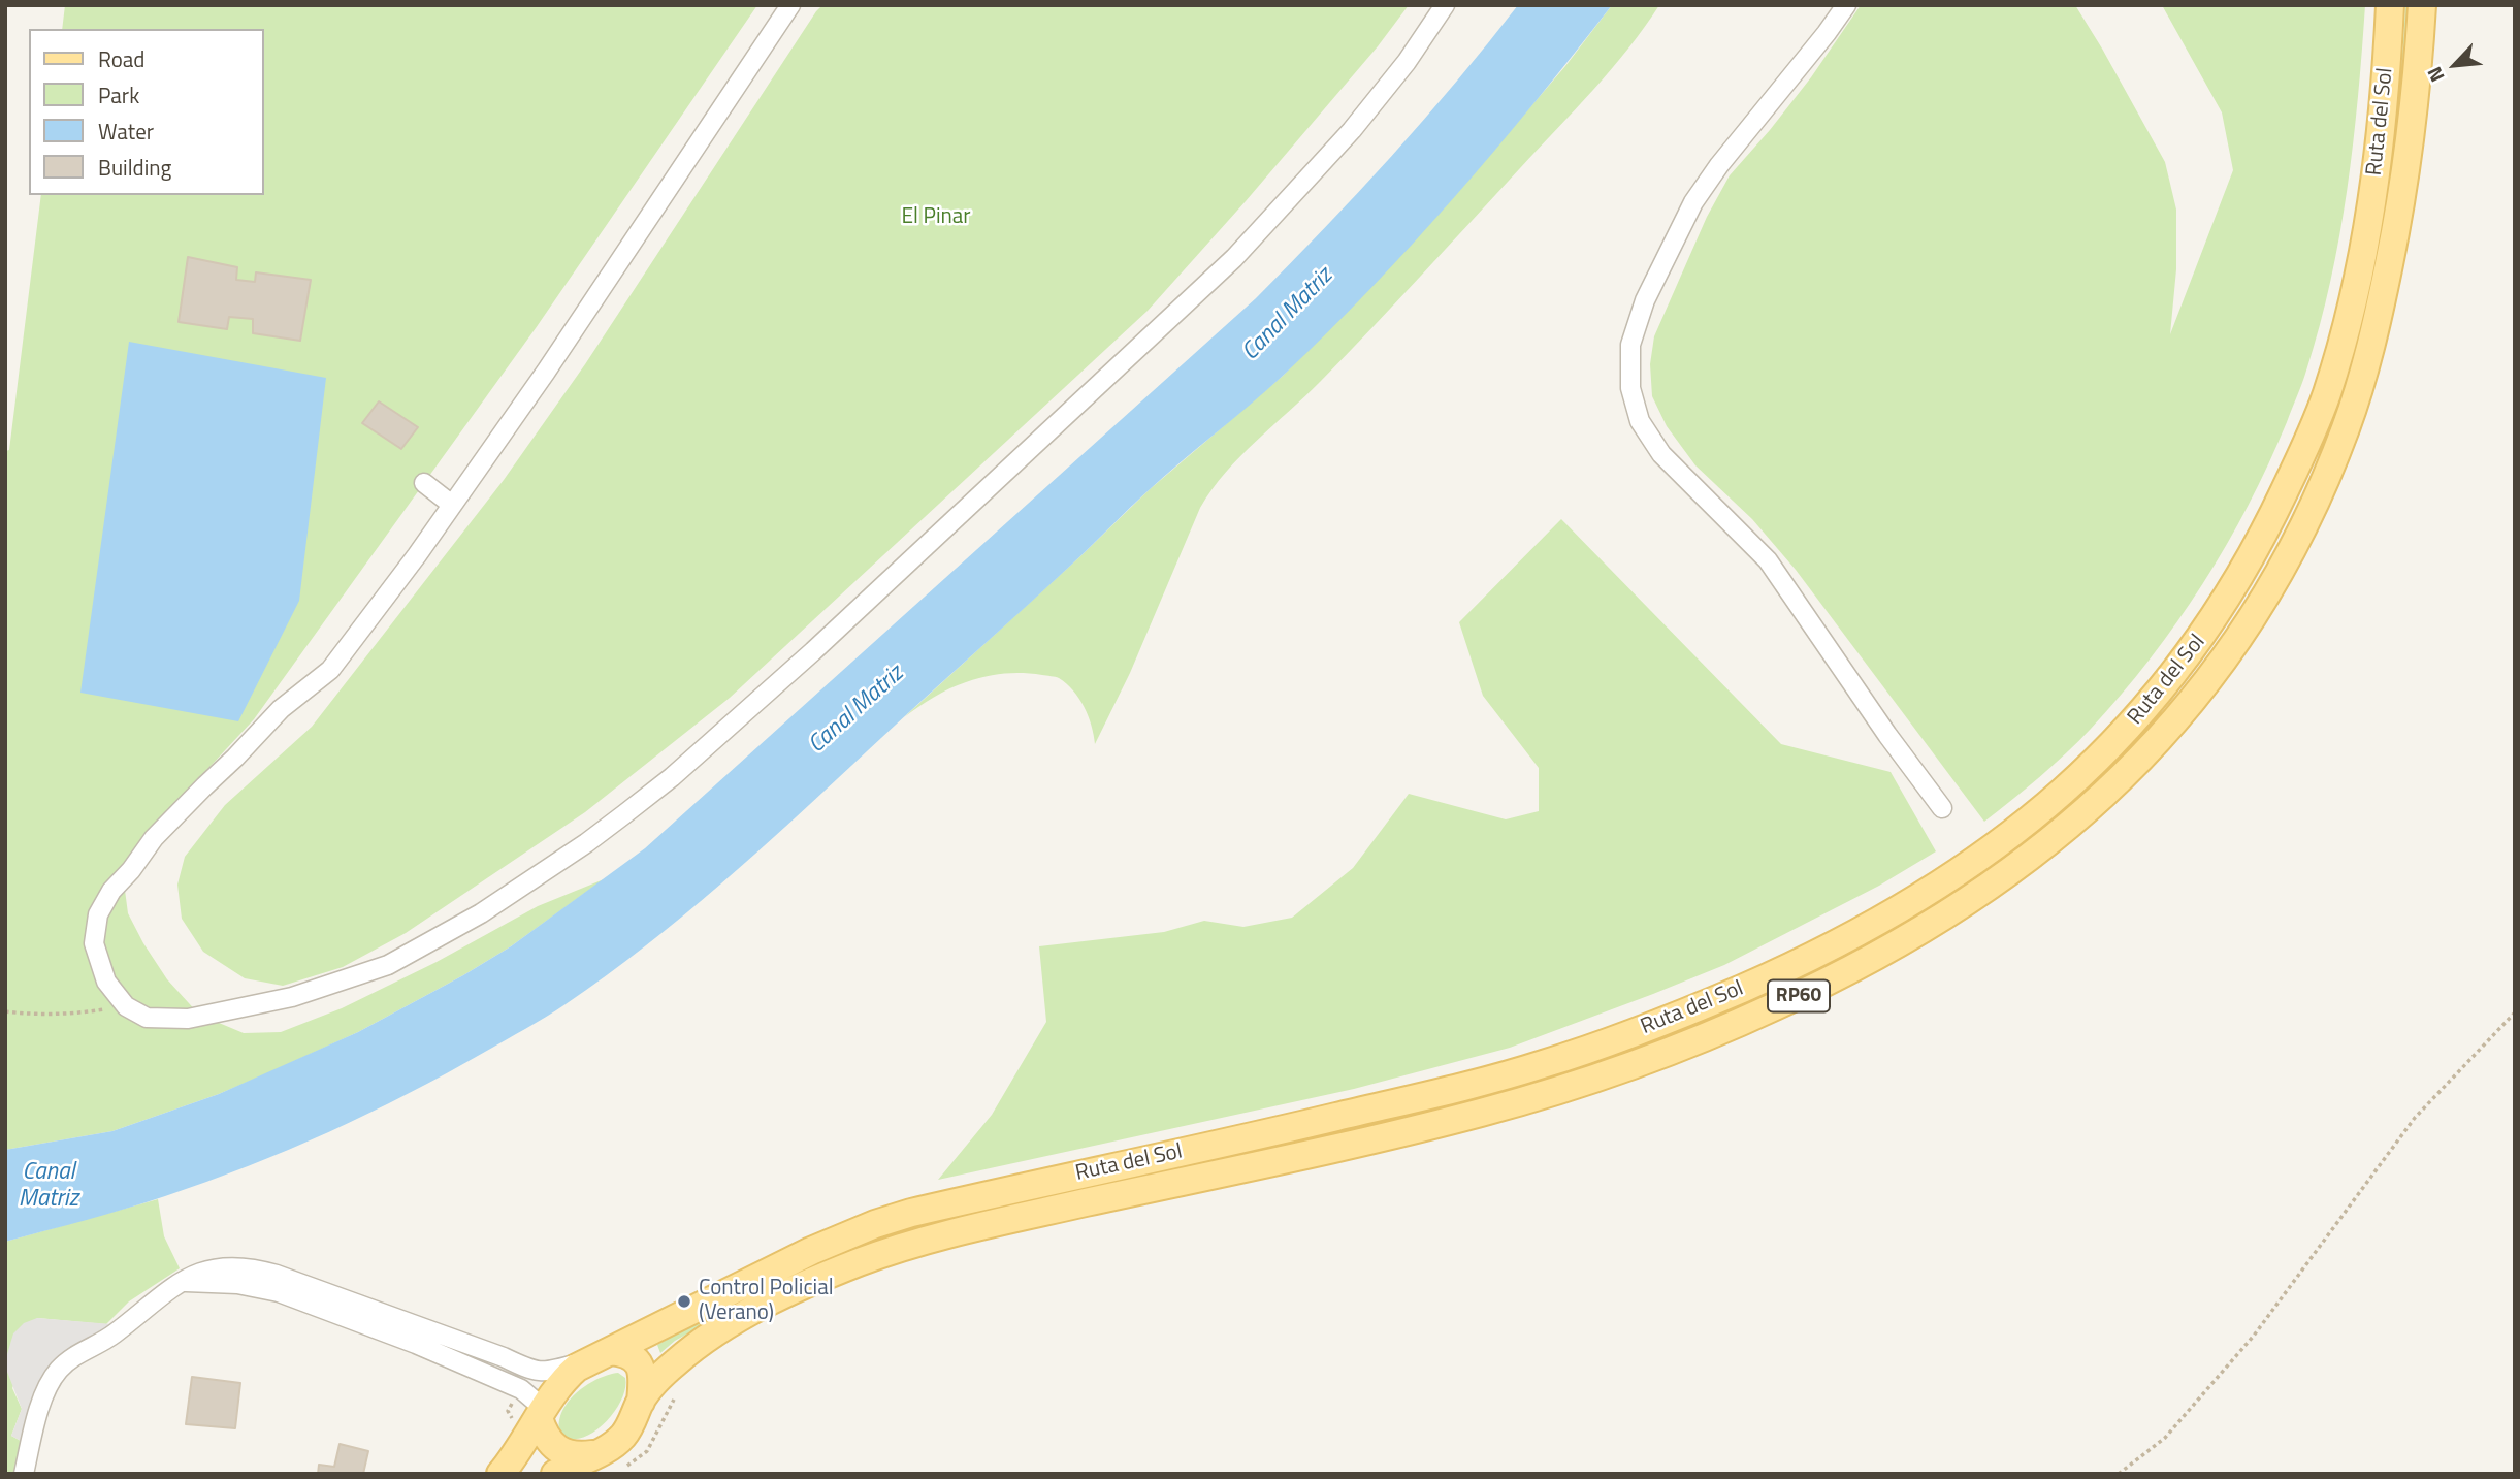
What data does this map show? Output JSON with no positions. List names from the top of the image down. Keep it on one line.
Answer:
{"streets":{"main road":["Ruta del Sol","RP60"]},"water":["Canal Matriz"],"parks":["El Pinar"],"places":["Control Policial (Verano)"],"legend":["Road","Park","Water","Building"],"north":"bottom left"}
